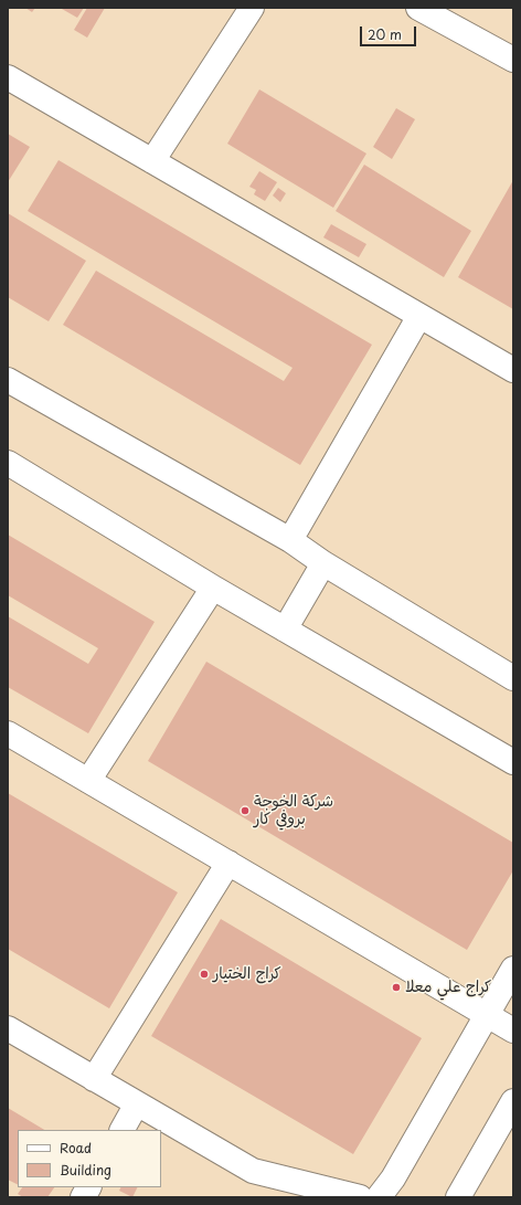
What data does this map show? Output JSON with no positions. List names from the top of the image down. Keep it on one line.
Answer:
{"places":["شركة الخوجة بروفي كار","كراج الختيار","كراج علي معلا"],"legend":["Road","Building"],"scale_bar":"20 m"}
